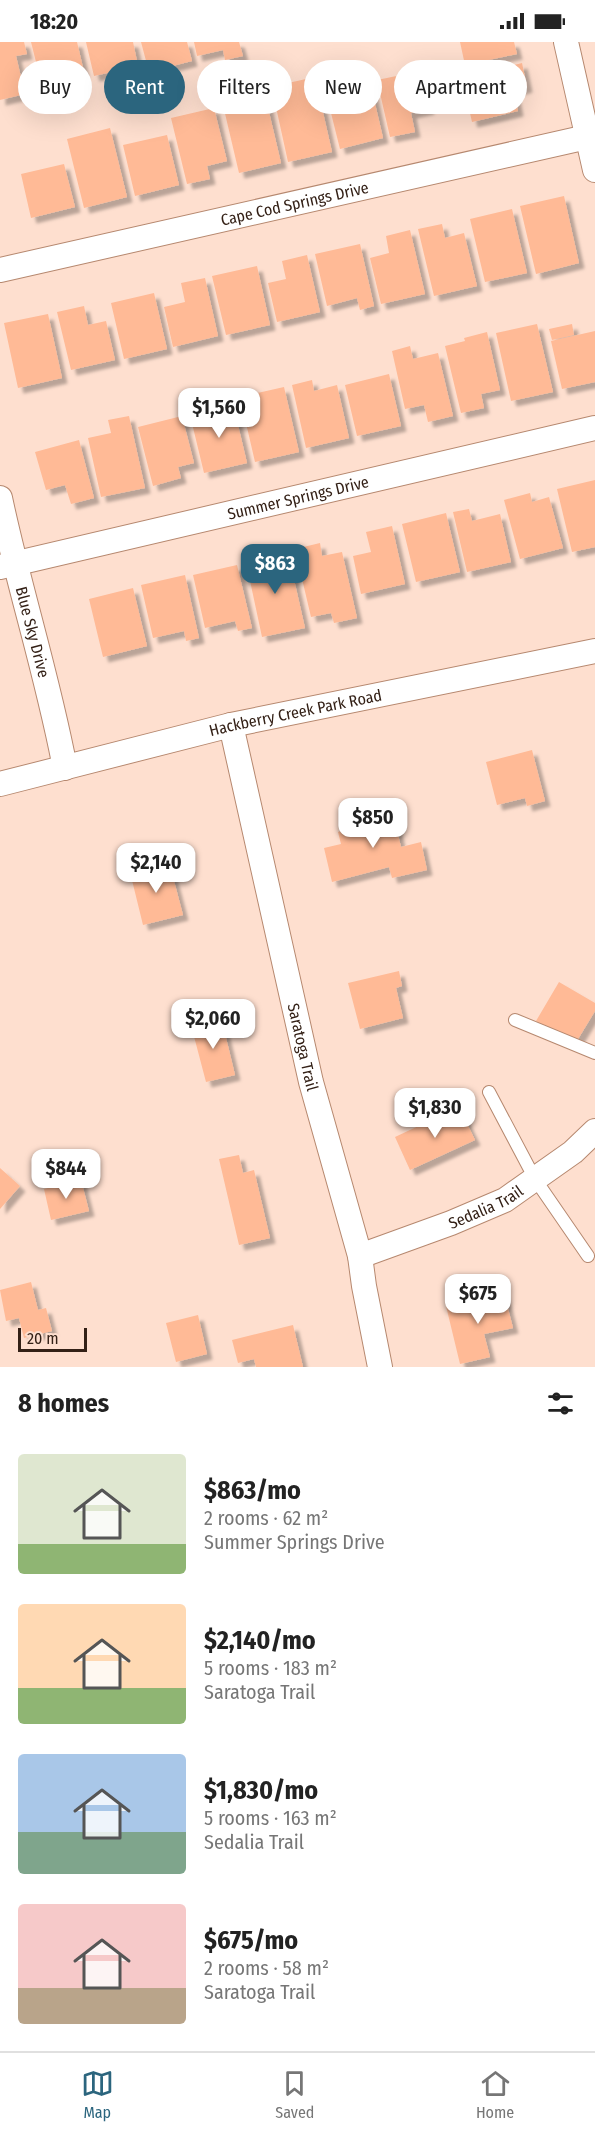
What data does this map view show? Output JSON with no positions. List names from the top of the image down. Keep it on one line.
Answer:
{"streets":{"street":["Cape Cod Springs Drive","Summer Springs Drive","Blue Sky Drive","Hackberry Creek Park Road","Saratoga Trail","Sedalia Trail"]},"crossings":[["Summer Springs Drive","Blue Sky Drive"],["Blue Sky Drive","Hackberry Creek Park Road"],["Hackberry Creek Park Road","Saratoga Trail"],["Saratoga Trail","Sedalia Trail"]],"scale_bar":"20 m","page":{"status":"18:20","chip":["Buy","Rent","Filters","New","Apartment"],"price":["$1,560","$863","$850","$2,140","$2,060","$1,830","$844","$675"],"scale":"20 m","heading":"8 homes","list":[{"name":"$863/mo","note":"2 rooms · 62 m² · Summer Springs Drive"},{"name":"$2,140/mo","note":"5 rooms · 183 m² · Saratoga Trail"},{"name":"$1,830/mo","note":"5 rooms · 163 m² · Sedalia Trail"},{"name":"$675/mo","note":"2 rooms · 58 m² · Saratoga Trail"}],"tabs":["Map","Saved","Home"]}}
